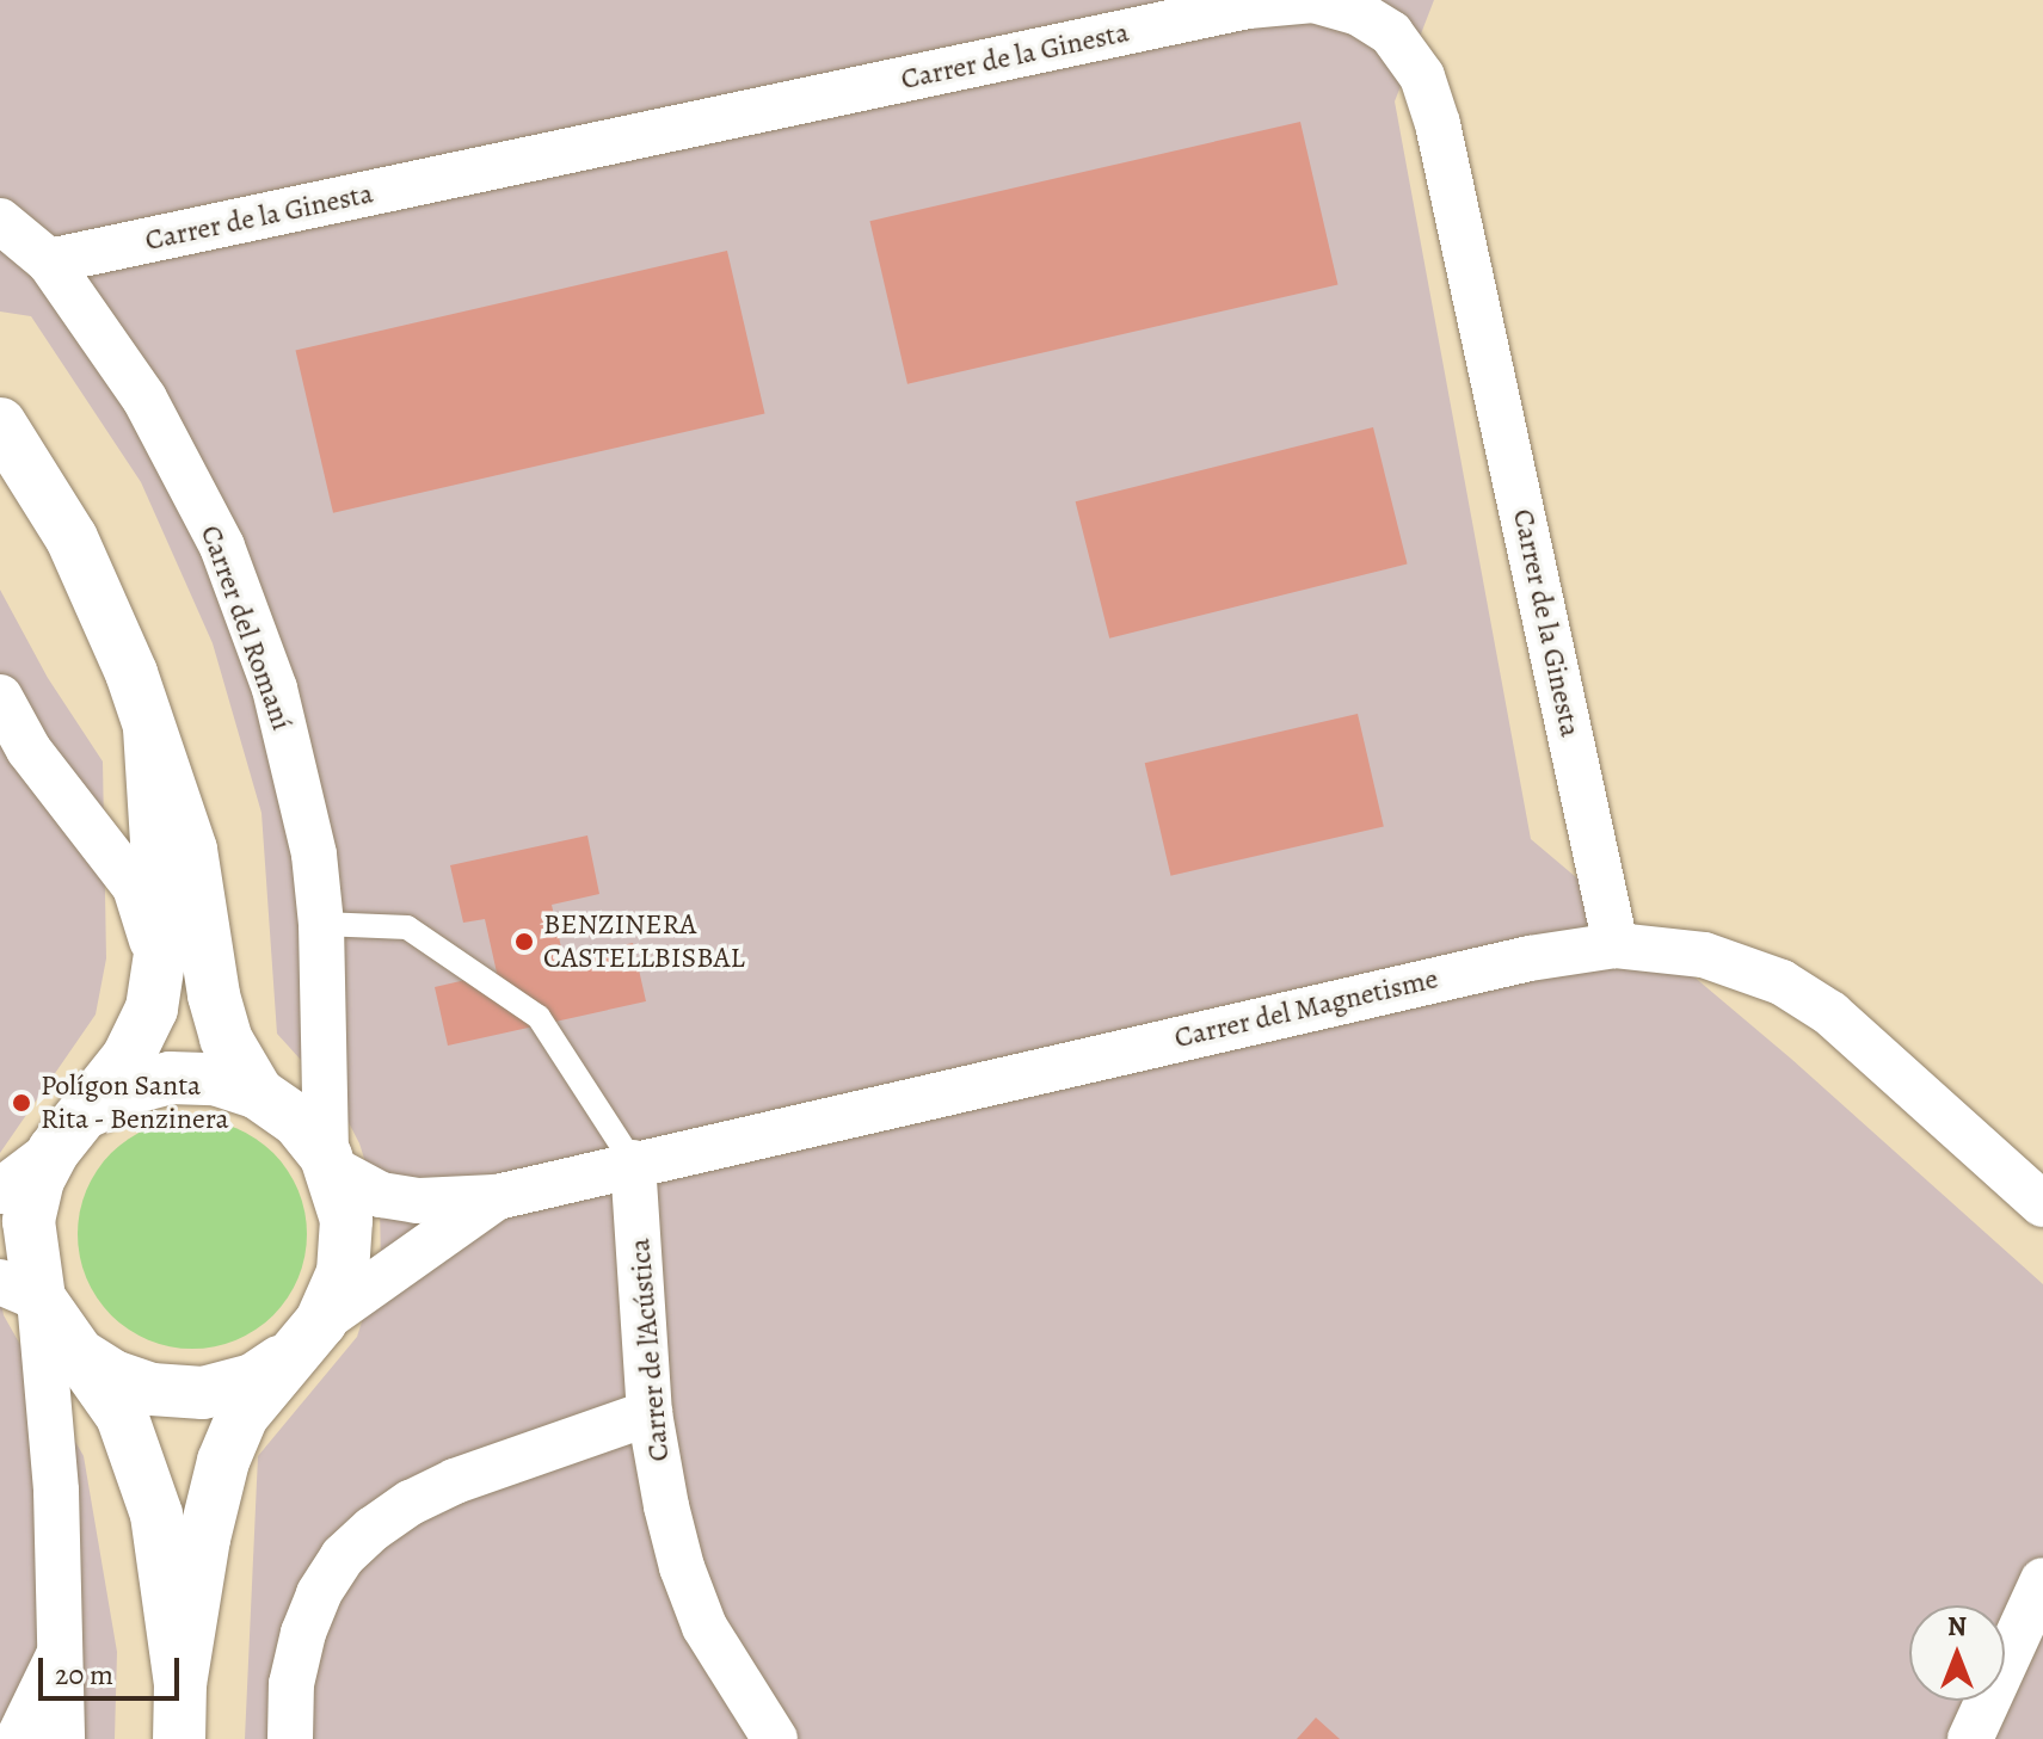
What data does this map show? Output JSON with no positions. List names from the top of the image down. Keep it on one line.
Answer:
{"streets":{"street":["Carrer de la Ginesta","Carrer del Romaní","Carrer del Magnetisme","Carrer de l'Acústica"]},"crossings":[["Carrer de la Ginesta","Carrer del Romaní"],["Carrer de la Ginesta","Carrer del Magnetisme"],["Carrer del Romaní","Carrer del Magnetisme"],["Carrer del Magnetisme","Carrer de l'Acústica"]],"places":["BENZINERA CASTELLBISBAL","Polígon Santa Rita - Benzinera"],"scale_bar":"20 m","north":"top"}
